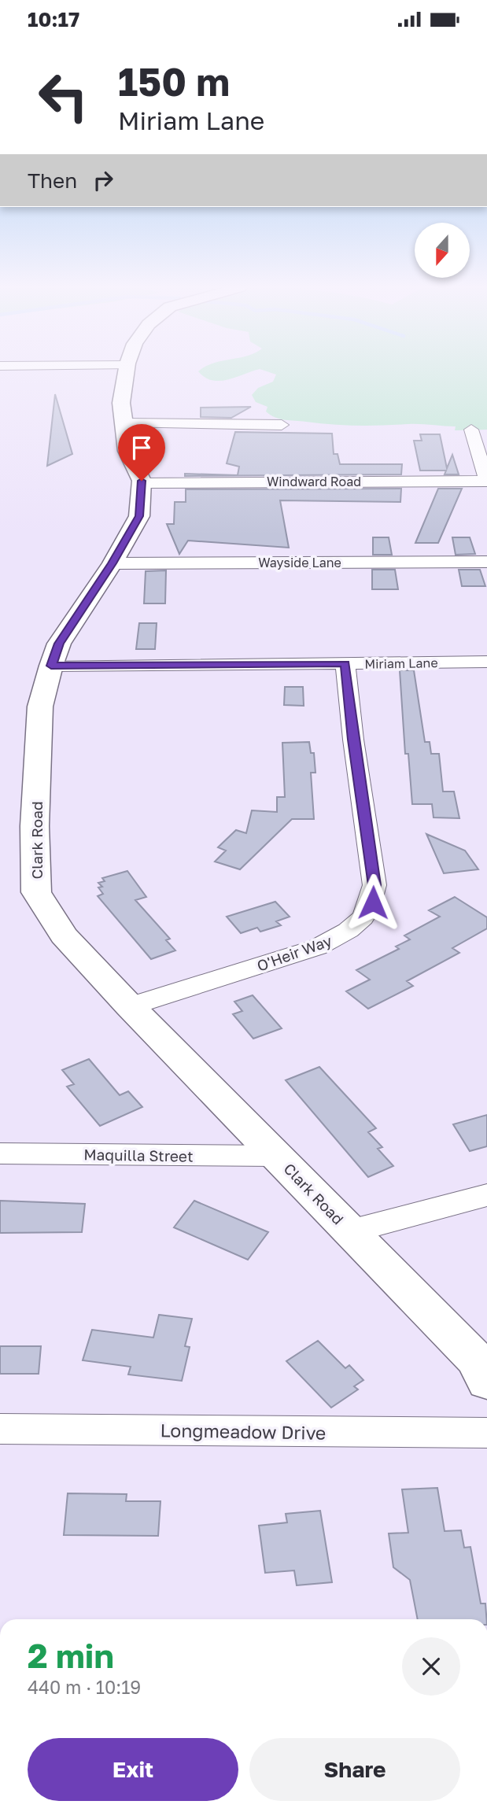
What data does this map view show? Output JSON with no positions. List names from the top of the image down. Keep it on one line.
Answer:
{"streets":{"street":["Windward Road","Wayside Lane","Miriam Lane","Clark Road","O'Heir Way","Maquilla Street","Longmeadow Drive"]},"crossings":[["Windward Road","Clark Road"],["Wayside Lane","Clark Road"],["Miriam Lane","Clark Road"],["Miriam Lane","O'Heir Way"],["Clark Road","O'Heir Way"],["Clark Road","Maquilla Street"]],"north":"bottom","page":{"status":"10:17","turn":["150 m","Miriam Lane"],"then":"Then","heading":["2 min","440 m · 10:19"],"buttons":["Exit","Share"]}}
